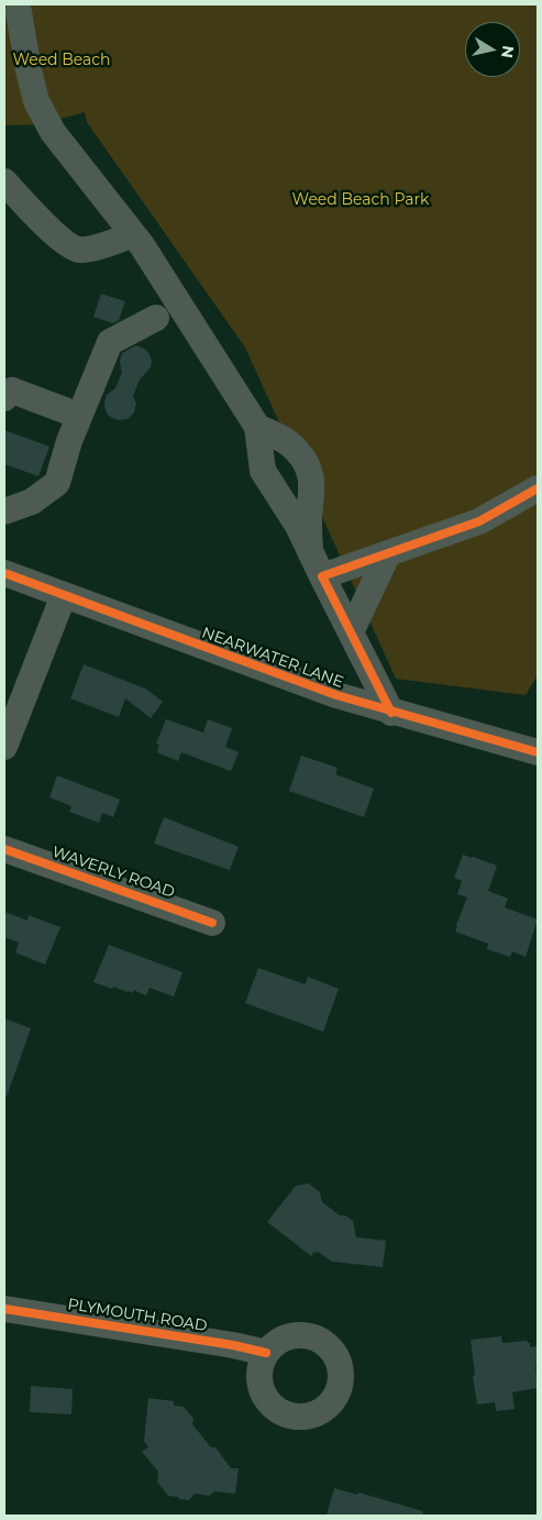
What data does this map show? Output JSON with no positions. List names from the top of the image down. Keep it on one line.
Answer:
{"streets":{"street":["NEARWATER LANE","WAVERLY ROAD","PLYMOUTH ROAD"]},"parks":["Weed Beach","Weed Beach Park"],"north":"right"}
